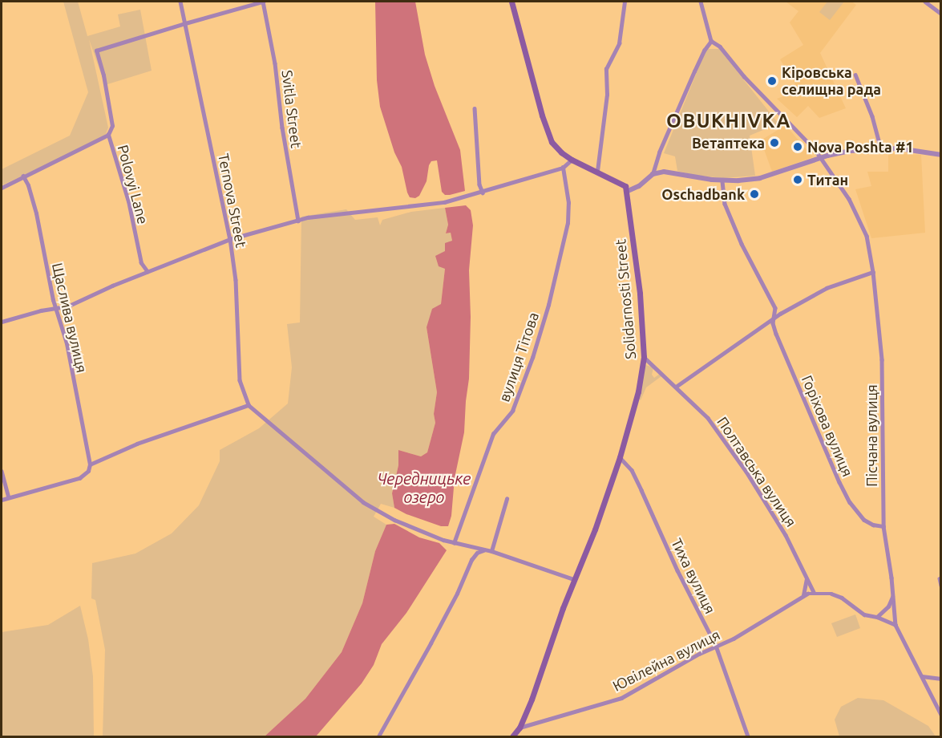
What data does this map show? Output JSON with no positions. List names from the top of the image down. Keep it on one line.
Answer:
{"streets":{"main road":["Solidarnosti Street"],"street":["Svitla Street","Polovyi Lane","Ternova Street","Щаслива вулиця","вулиця Тітова","Горіхова вулиця","Пісчана вулиця","Полтавська вулиця","Тиха вулиця","Ювілейна вулиця"]},"crossings":[["Polovyi Lane","Ternova Street"],["Solidarnosti Street","Полтавська вулиця"],["Solidarnosti Street","Тиха вулиця"],["Solidarnosti Street","Ювілейна вулиця"],["Горіхова вулиця","Пісчана вулиця"],["Полтавська вулиця","Ювілейна вулиця"],["Тиха вулиця","Ювілейна вулиця"]],"districts":["OBUKHIVKA"],"water":["Чередницьке озеро"],"places":["Кіровська селищна рада","Ветаптека","Nova Poshta #1","Титан","Oschadbank"]}
